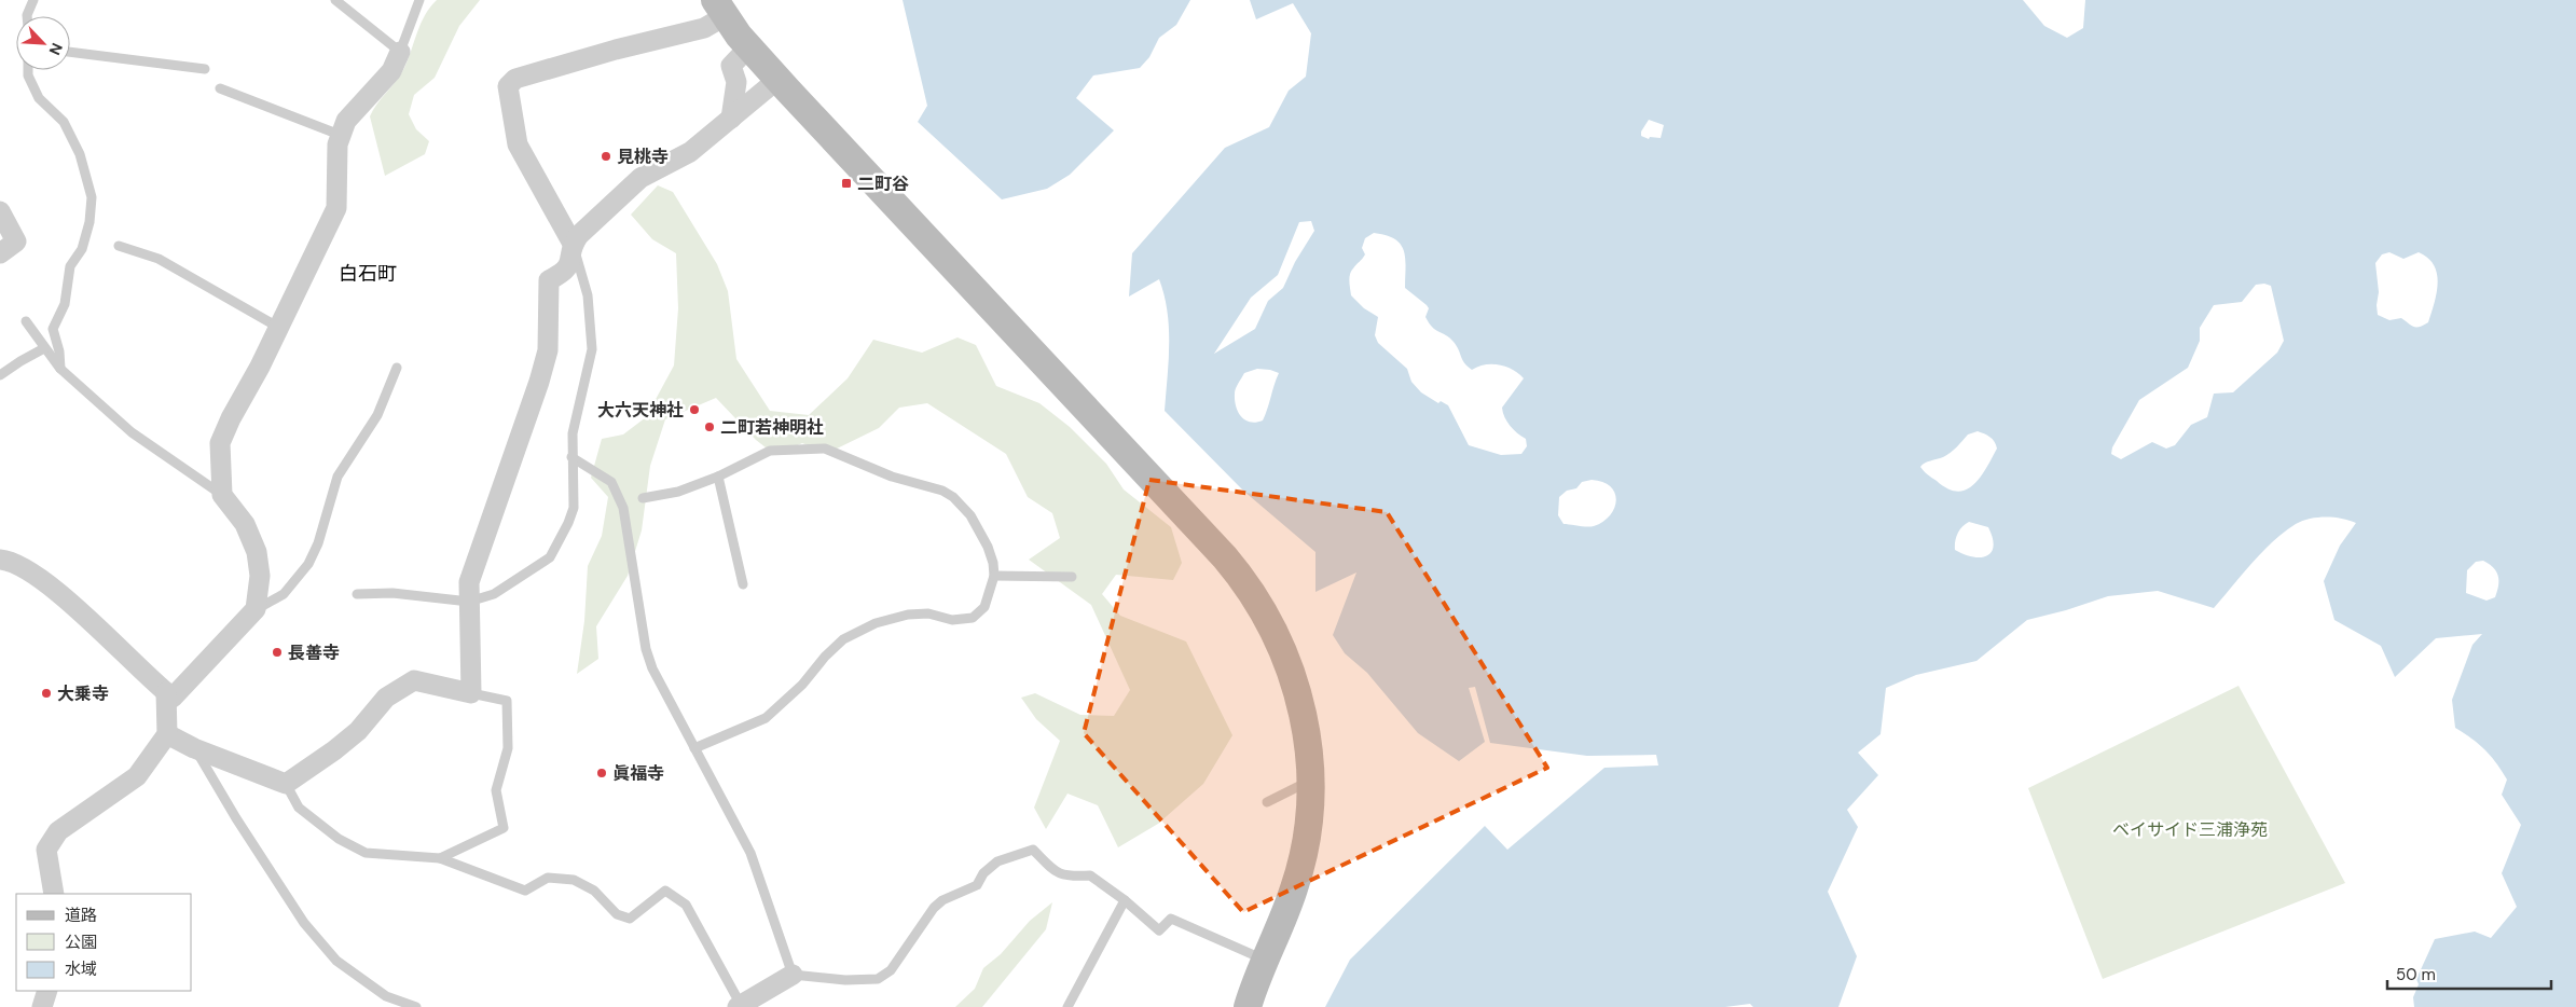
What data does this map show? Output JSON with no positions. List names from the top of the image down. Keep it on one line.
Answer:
{"districts":["白石町"],"parks":["ベイサイド三浦浄苑"],"places":{"other":["見桃寺","大六天神社","二町若神明社","長善寺","大乗寺","眞福寺"],"transit":["二町谷"]},"legend":["道路","公園","水域"],"scale_bar":"50 m","north":"bottom right"}
